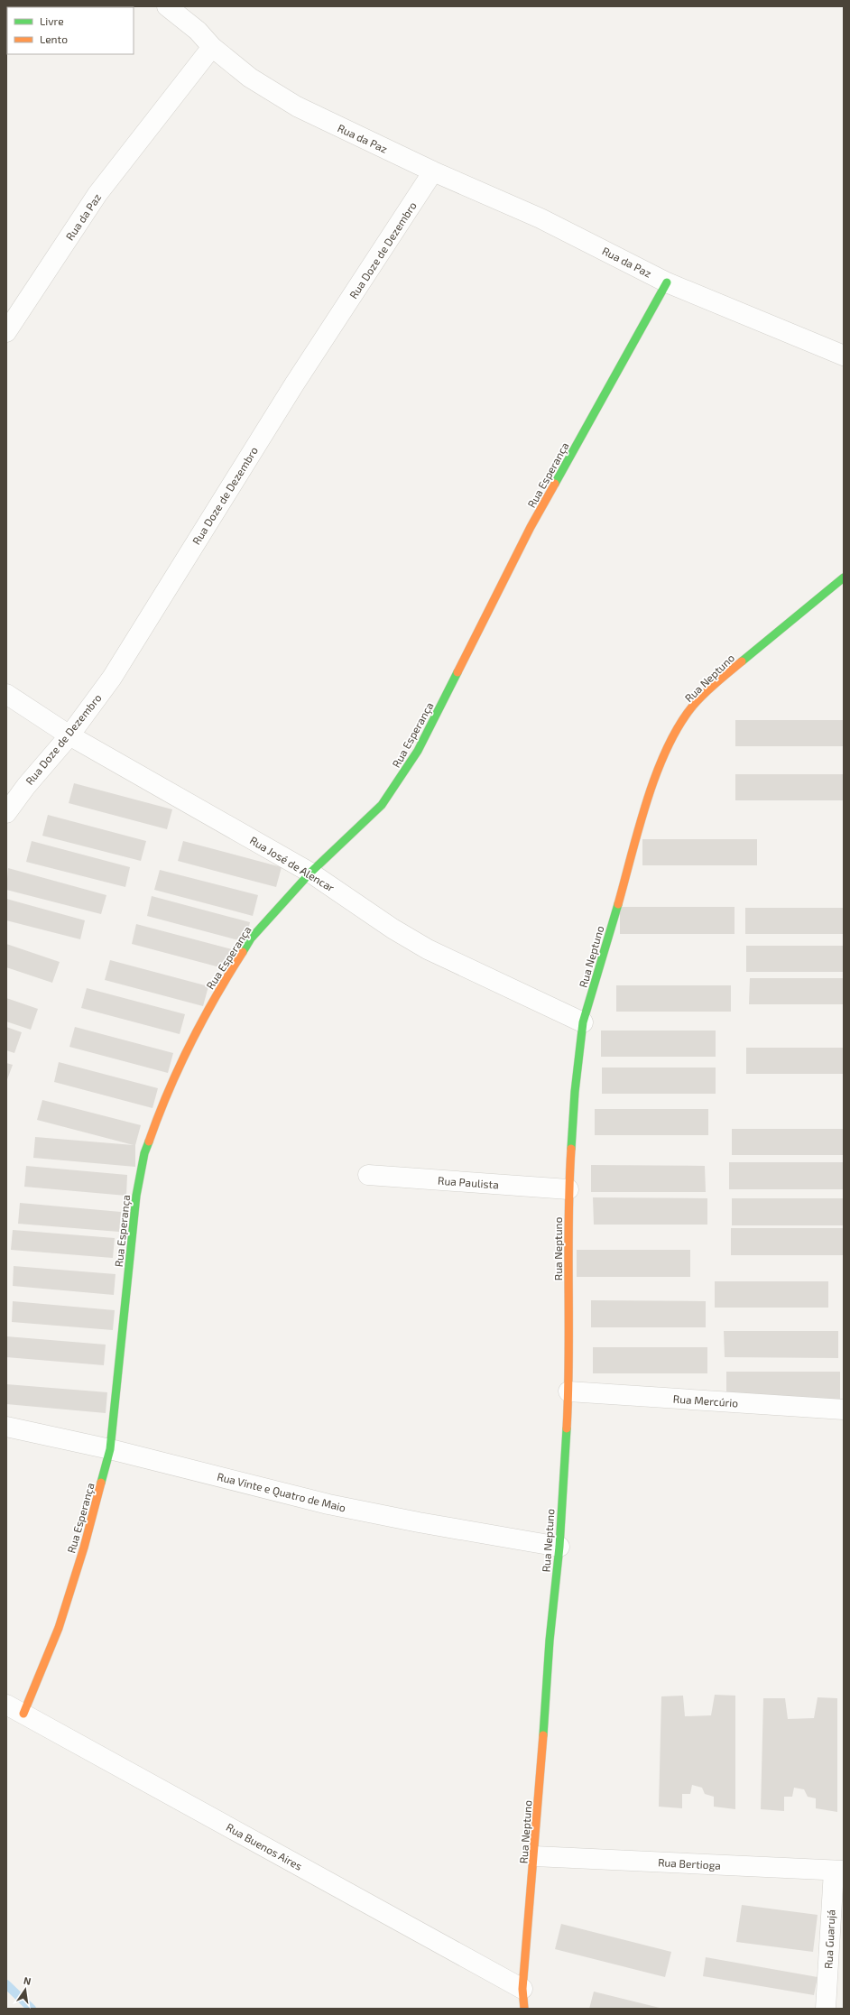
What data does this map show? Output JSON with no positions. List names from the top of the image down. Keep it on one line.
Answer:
{"streets":{"street":["Rua da Paz","Rua Doze de Dezembro","Rua Esperança","Rua Neptuno","Rua José de Alencar","Rua Paulista","Rua Mercúrio","Rua Vinte e Quatro de Maio","Rua Buenos Aires","Rua Bertioga","Rua Guarujá"]},"crossings":[["Rua da Paz","Rua Doze de Dezembro"],["Rua da Paz","Rua Esperança"],["Rua Doze de Dezembro","Rua José de Alencar"],["Rua Esperança","Rua José de Alencar"],["Rua Esperança","Rua Vinte e Quatro de Maio"],["Rua Esperança","Rua Buenos Aires"],["Rua Neptuno","Rua José de Alencar"],["Rua Neptuno","Rua Paulista"],["Rua Neptuno","Rua Mercúrio"],["Rua Neptuno","Rua Vinte e Quatro de Maio"],["Rua Neptuno","Rua Buenos Aires"],["Rua Neptuno","Rua Bertioga"],["Rua Bertioga","Rua Guarujá"]],"legend":["Livre","Lento"],"north":"top"}
